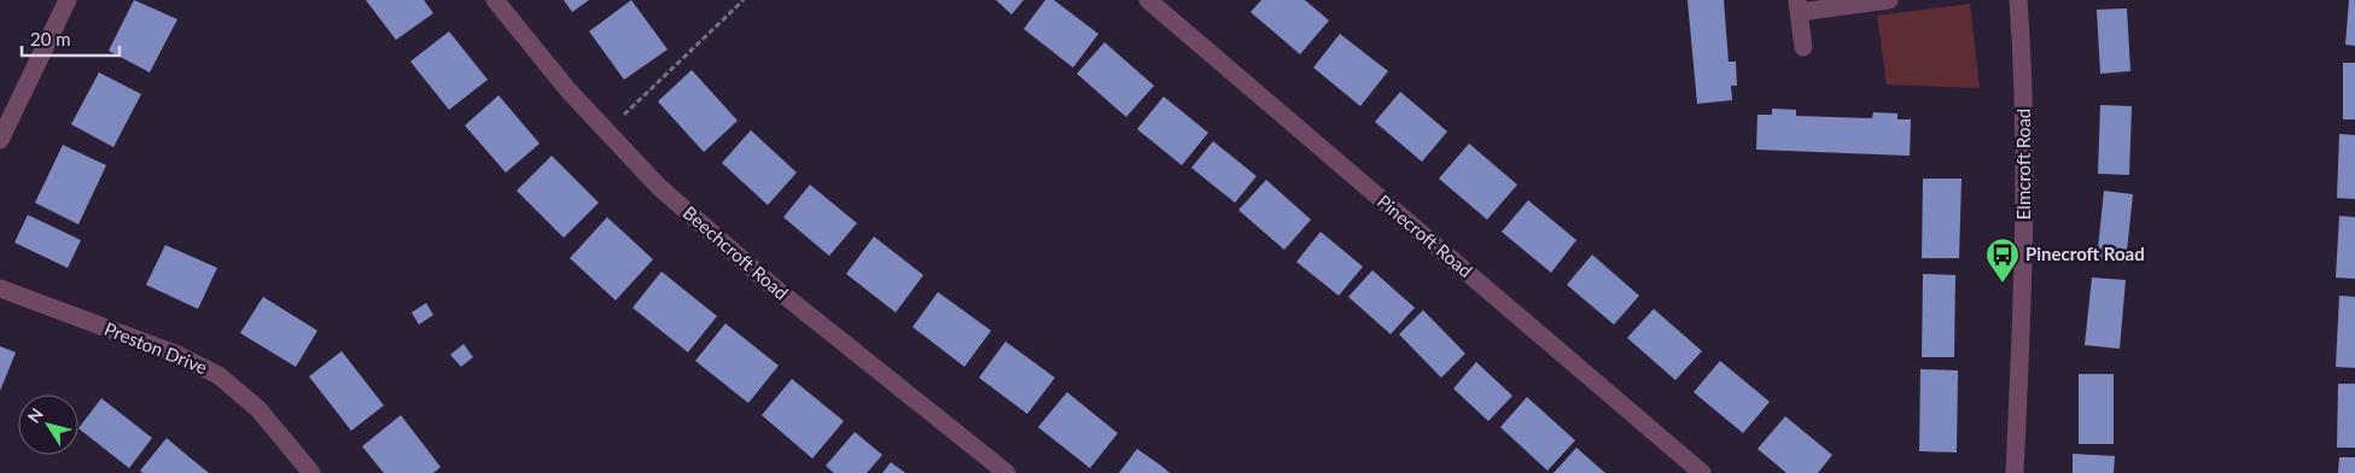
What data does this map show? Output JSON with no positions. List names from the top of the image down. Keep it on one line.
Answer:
{"streets":{"street":["Elmcroft Road","Pinecroft Road","Beechcroft Road","Preston Drive"]},"places":{"bus stop":["Pinecroft Road"]},"scale_bar":"20 m","north":"top left"}
